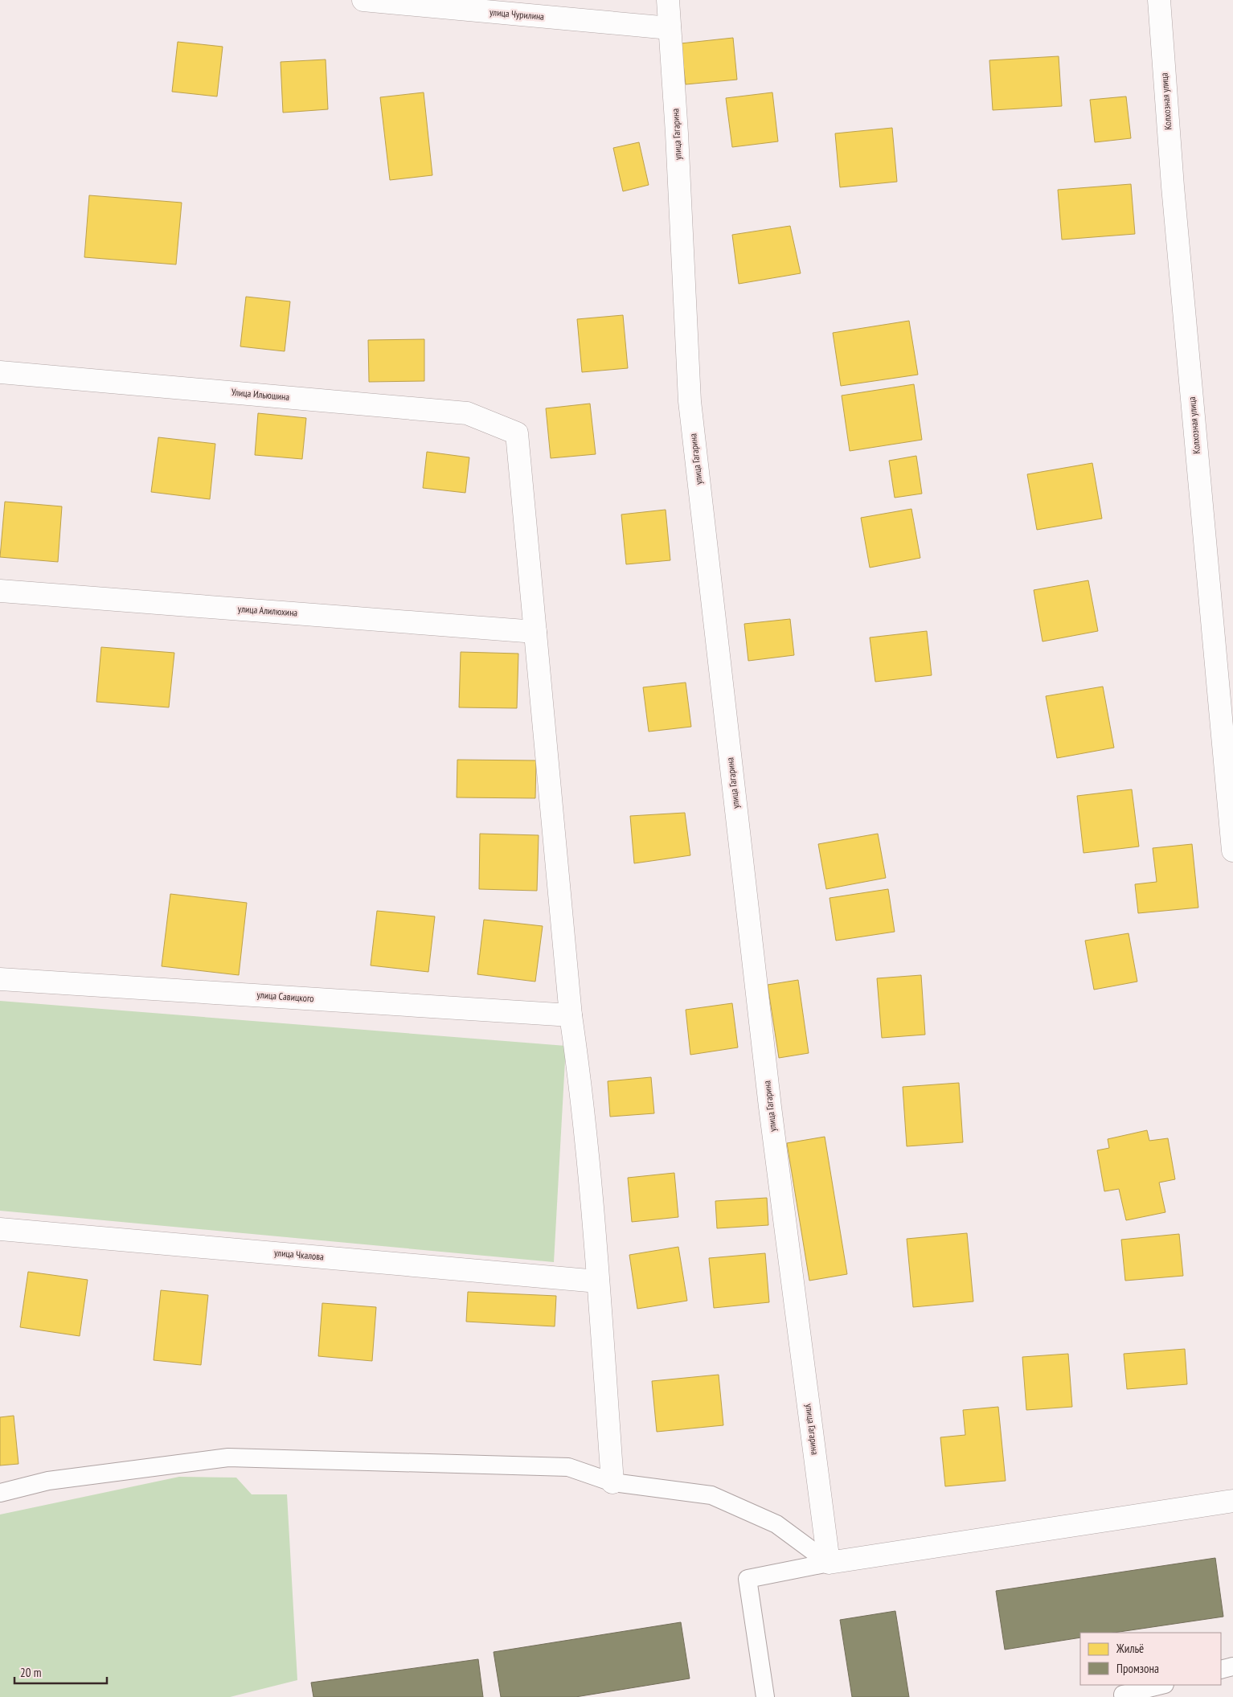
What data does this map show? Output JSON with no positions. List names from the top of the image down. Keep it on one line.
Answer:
{"streets":{"street":["улица Чурилина","Колхозная улица","улица Гагарина","Улица Ильюшина","улица Алилюхина","улица Савицкого","улица Чкалова"]},"crossings":[["улица Чурилина","улица Гагарина"],["Улица Ильюшина","улица Алилюхина"]],"legend":["Жильё","Промзона"],"scale_bar":"20 m"}
